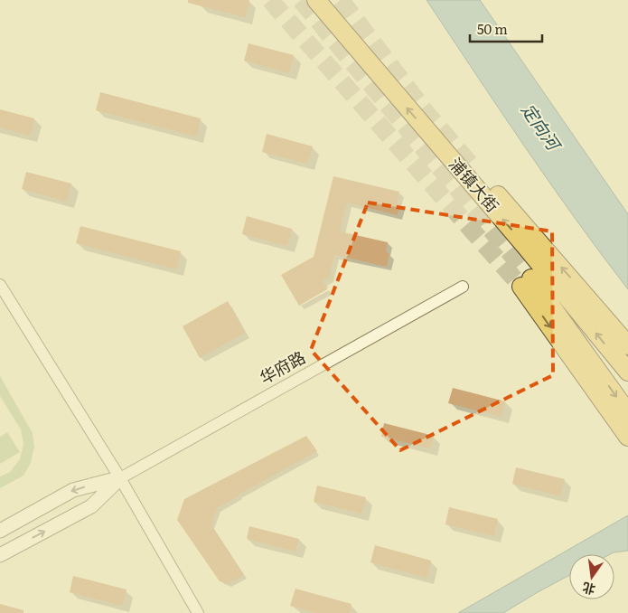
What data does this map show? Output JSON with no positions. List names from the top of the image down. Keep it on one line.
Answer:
{"streets":{"highway":["浦镇大街"],"street":["华府路"]},"one_way":["浦镇大街"],"water":["定向河"],"scale_bar":"50 m","north":"bottom"}
